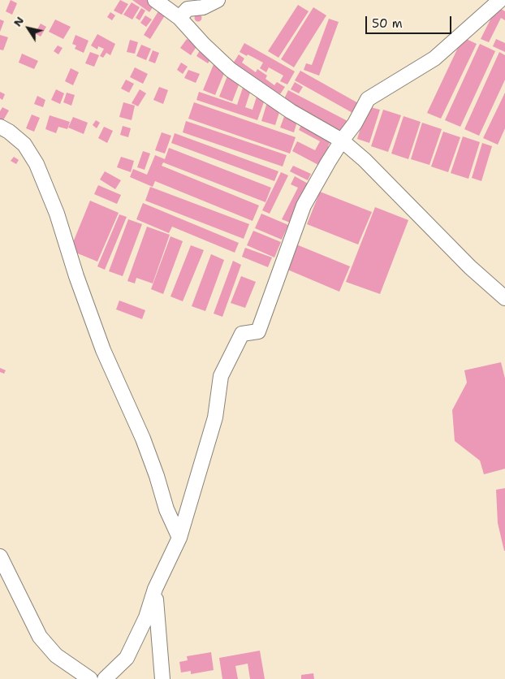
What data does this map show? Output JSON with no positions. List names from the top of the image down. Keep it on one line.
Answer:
{"scale_bar":"50 m","north":"top left"}
